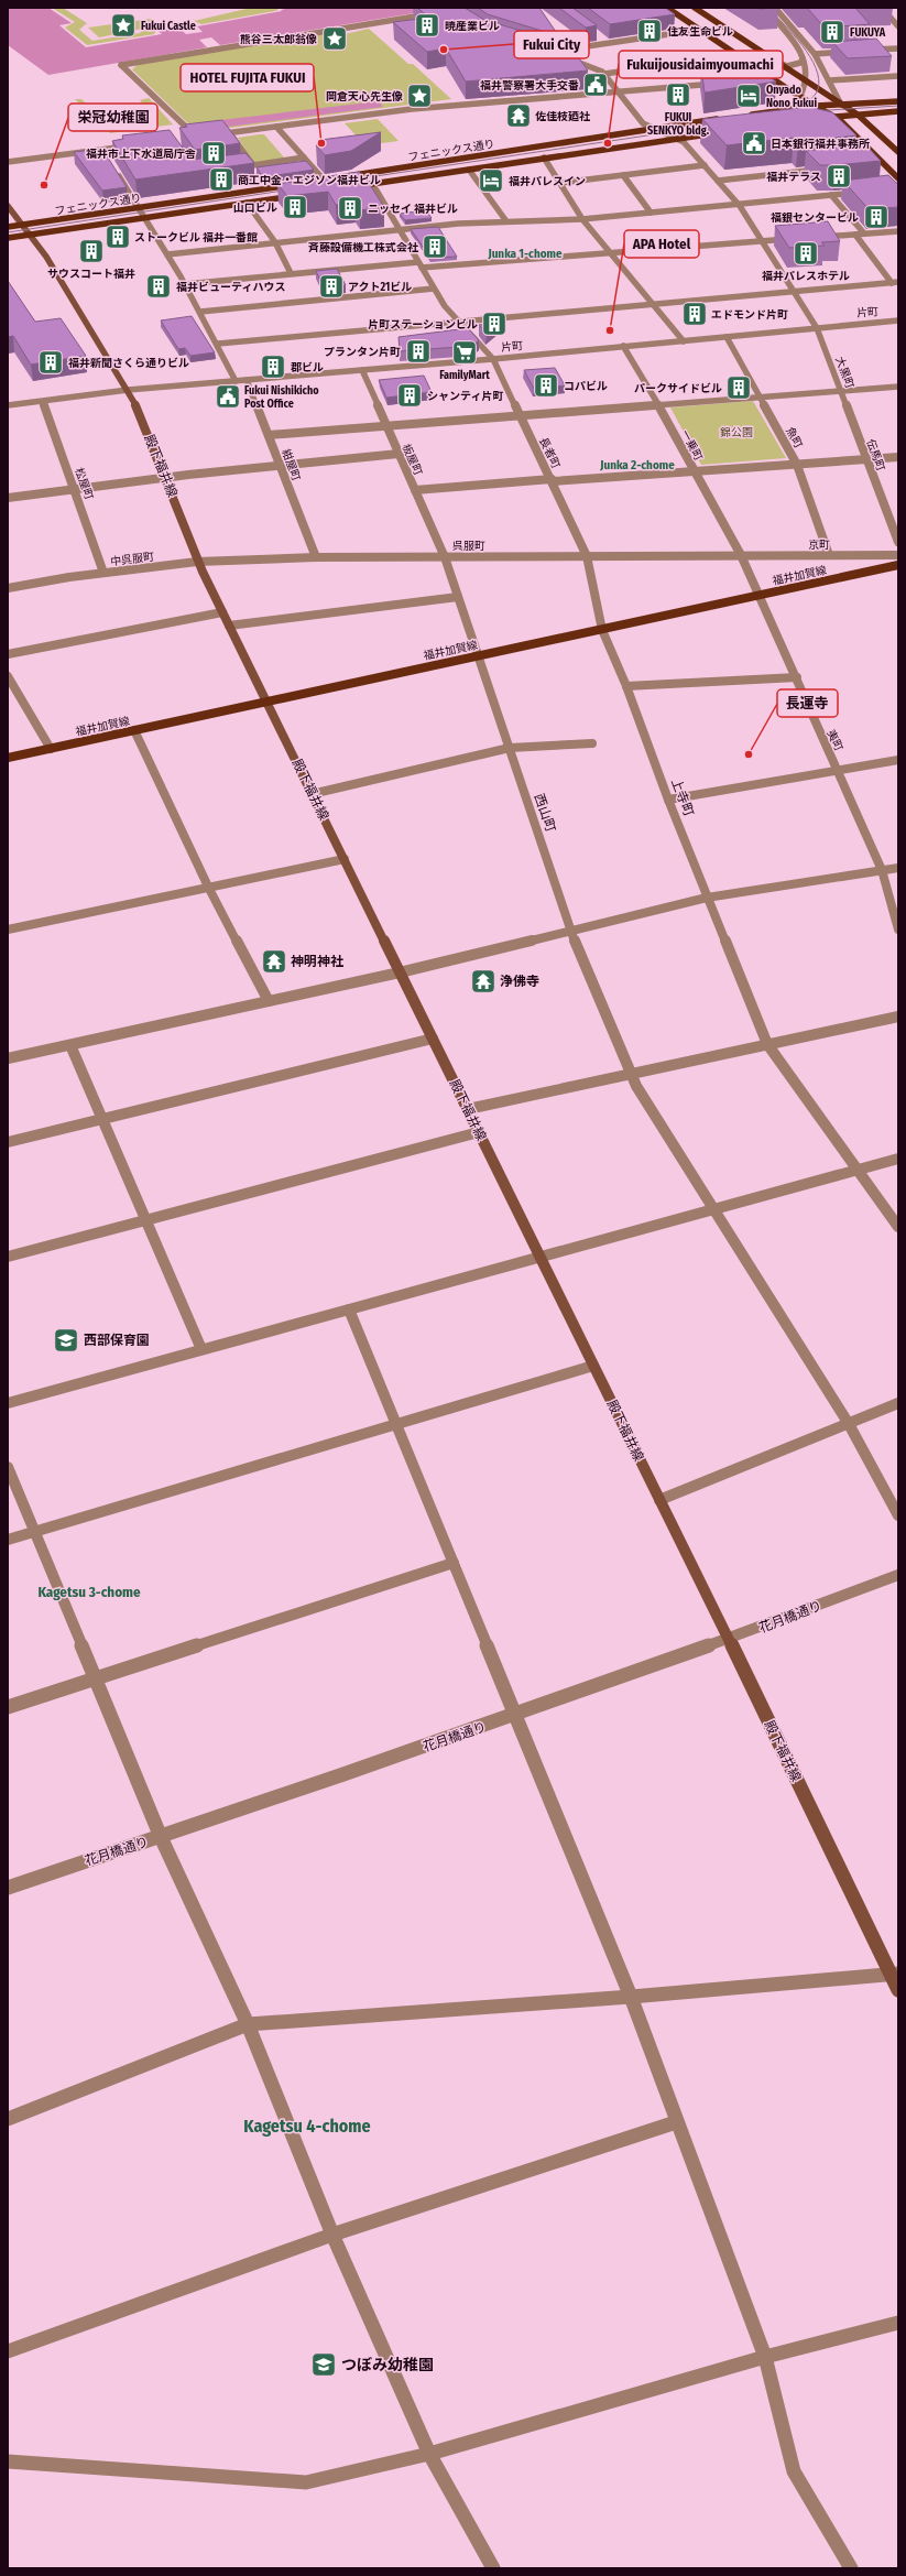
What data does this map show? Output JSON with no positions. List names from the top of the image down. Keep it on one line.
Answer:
{"streets":{"main road":["フェニックス通り","殿下福井線","福井加賀線"],"street":["片町","大黒町","魚町","一乗町","長者町","伝馬町","板屋町","紺屋町","松屋町","京町","呉服町","中呉服町","夷町","上寺町","西山町","花月橋通り"]},"crossings":[["フェニックス通り","大黒町"],["フェニックス通り","長者町"],["フェニックス通り","殿下福井線"],["片町","大黒町"],["片町","魚町"],["片町","一乗町"],["片町","長者町"],["片町","板屋町"],["片町","紺屋町"],["片町","殿下福井線"],["片町","松屋町"],["大黒町","伝馬町"],["魚町","京町"],["一乗町","京町"],["一乗町","呉服町"],["一乗町","福井加賀線"],["一乗町","夷町"],["長者町","呉服町"],["長者町","上寺町"],["板屋町","呉服町"],["板屋町","西山町"],["紺屋町","呉服町"],["殿下福井線","呉服町"],["殿下福井線","中呉服町"],["殿下福井線","福井加賀線"],["殿下福井線","花月橋通り"],["松屋町","中呉服町"],["京町","呉服町"],["呉服町","中呉服町"],["呉服町","上寺町"],["呉服町","西山町"],["福井加賀線","夷町"],["福井加賀線","上寺町"],["福井加賀線","西山町"]],"districts":["Junka 1-chome","Junka 2-chome","Kagetsu 3-chome","Kagetsu 4-chome"],"parks":["錦公園"],"places":{"place":["Fukui Castle","熊谷三太郎翁像","岡倉天心先生像"],"building":["暁産業ビル","住友生命ビル","FUKUYA","FUKUI SENKYO bldg.","福井市上下水道局庁舎","福井テラス","商工中金・エジソン福井ビル","山口ビル","ニッセイ 福井ビル","福銀センタービル","ストークビル 福井一番館","斉藤設備機工株式会社","サウスコート福井","福井パレスホテル","福井ビューティハウス","アクト21ビル","エドモンド片町","片町ステーションビル","プランタン片町","福井新聞さくら通りビル","郡ビル","コパビル","パークサイドビル","シャンティ片町"],"other":["Fukui City","HOTEL FUJITA FUKUI","Fukuijousidaimyoumachi","栄冠幼稚園","APA Hotel","長運寺"],"public building":["福井警察署大手交番","日本銀行福井事務所","Fukui Nishikicho Post Office"],"hotel":["Onyado Nono Fukui","福井パレスイン"],"temple":["佐佳枝廼社","神明神社","浄佛寺"],"supermarket":["FamilyMart"],"school or university":["西部保育園","つぼみ幼稚園"]}}
